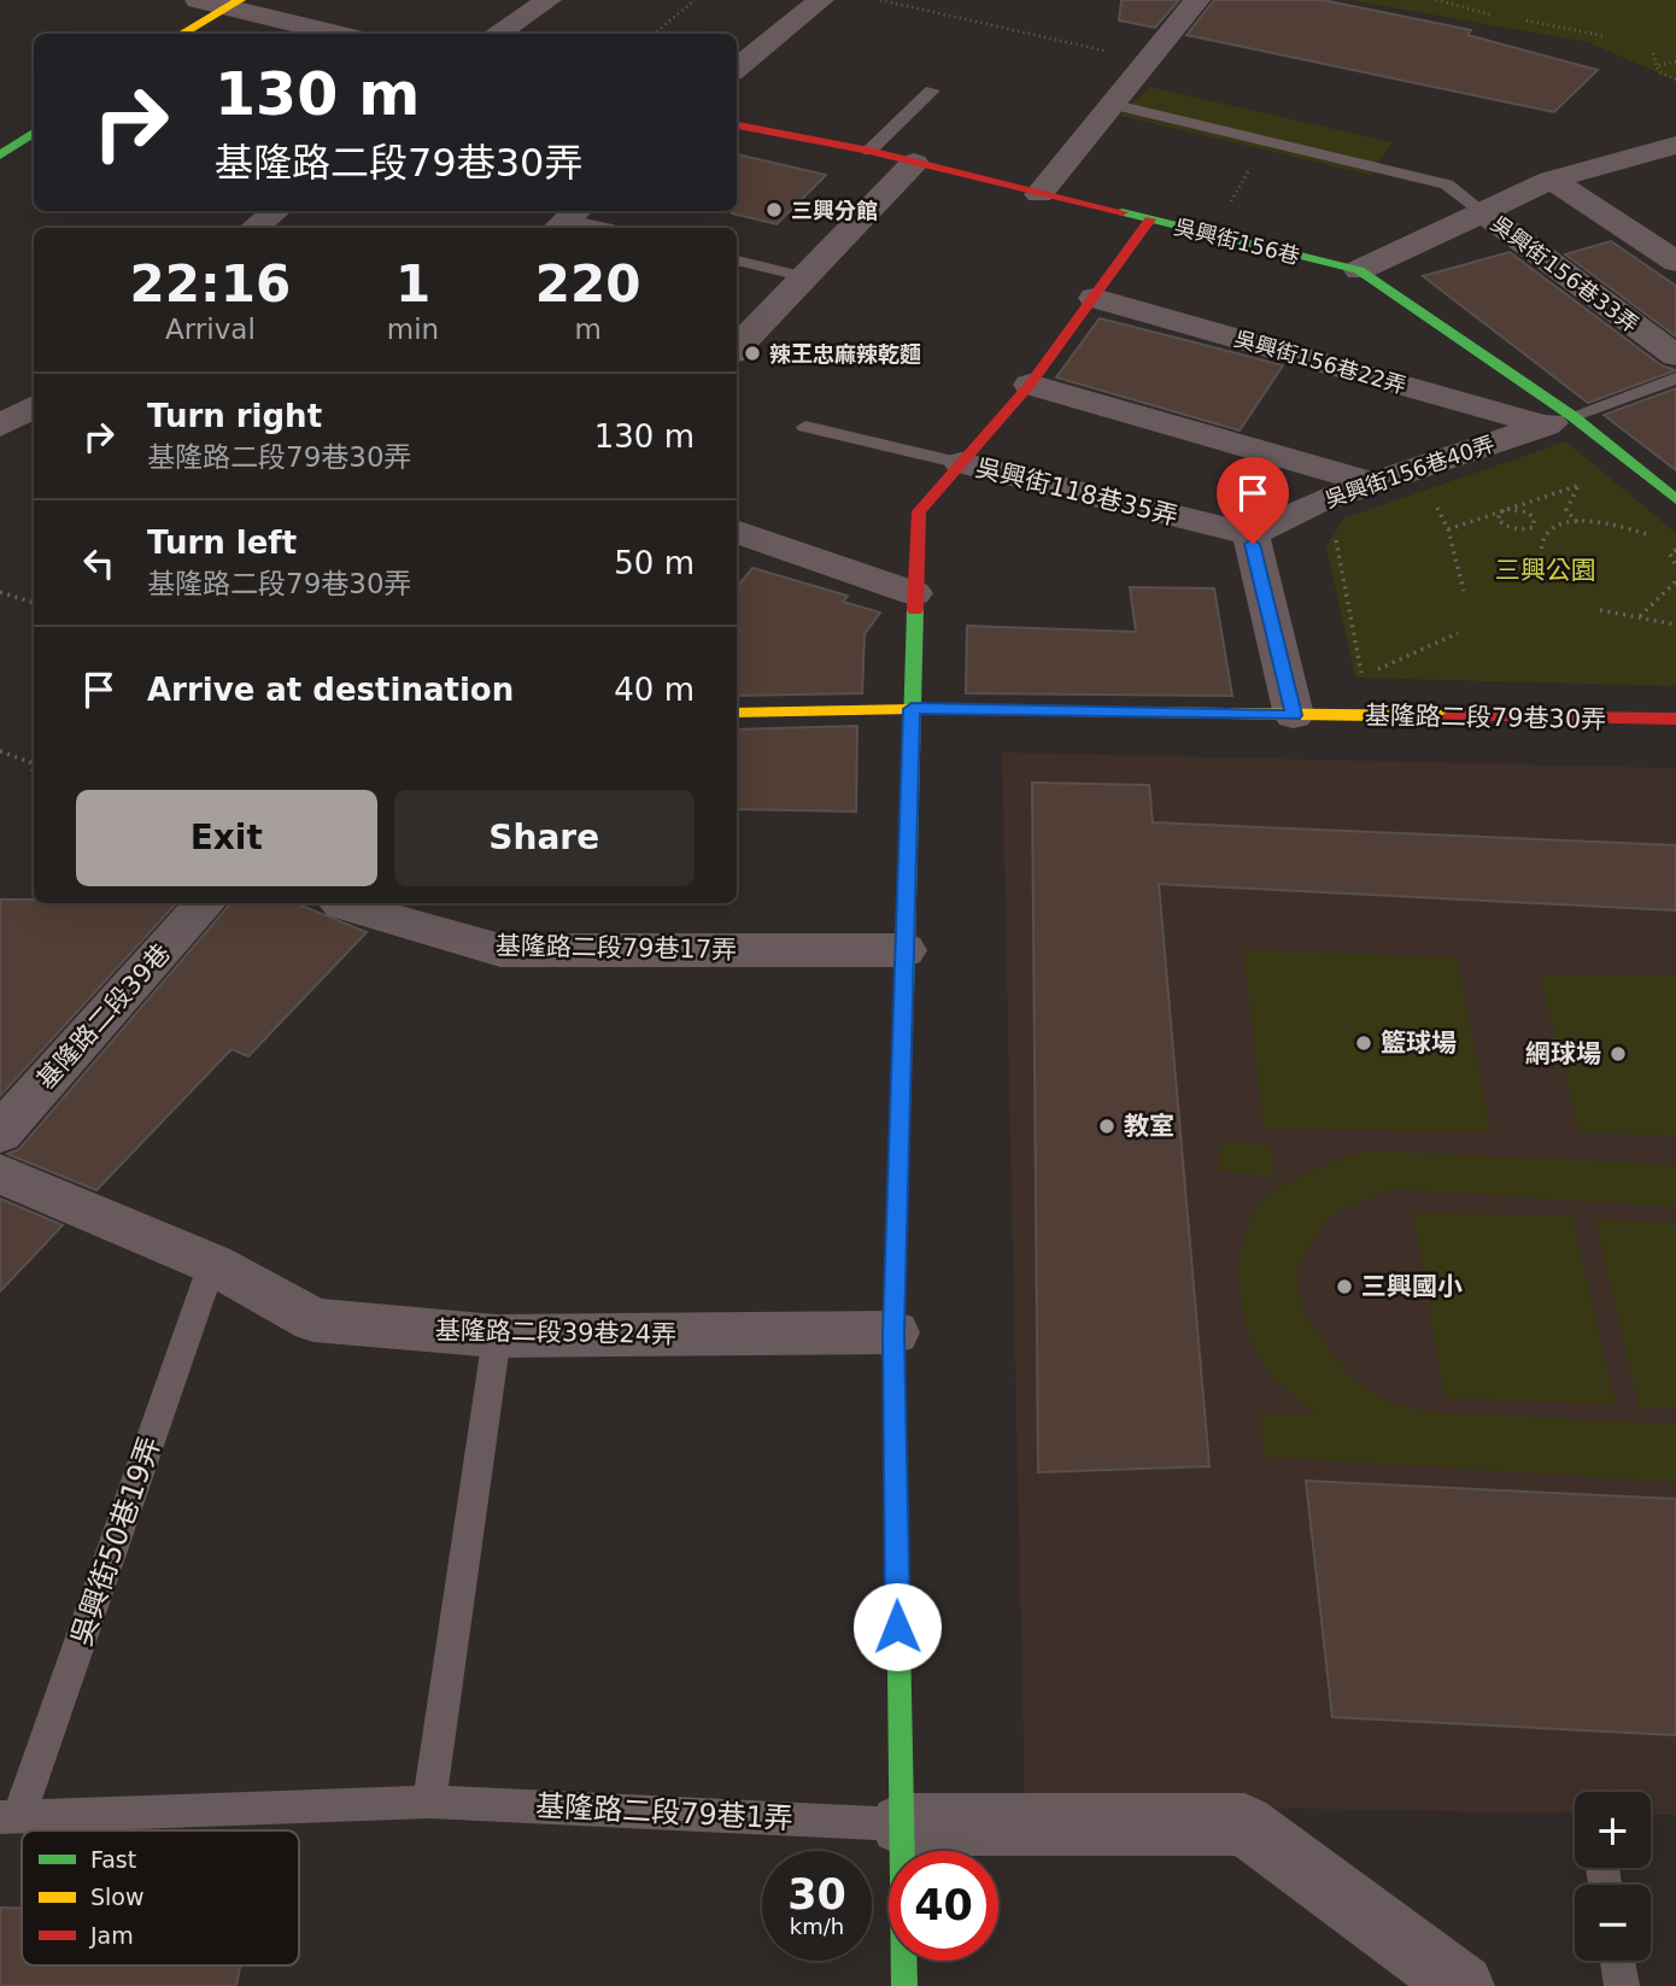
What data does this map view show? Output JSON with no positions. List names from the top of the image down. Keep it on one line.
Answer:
{"streets":{"street":["吳興街156巷","吳興街156巷33弄","吳興街156巷22弄","吳興街156巷40弄","吳興街118巷35弄","基隆路二段79巷30弄","基隆路二段79巷17弄","基隆路二段39巷","基隆路二段39巷24弄"],"lane":["吳興街50巷19弄","基隆路二段79巷1弄"]},"crossings":[["吳興街156巷","吳興街156巷33弄"],["吳興街156巷","吳興街156巷22弄"],["吳興街156巷","吳興街156巷40弄"],["吳興街156巷22弄","吳興街156巷40弄"],["吳興街156巷40弄","吳興街118巷35弄"],["吳興街118巷35弄","基隆路二段79巷30弄"],["吳興街118巷35弄","基隆路二段79巷17弄"],["吳興街118巷35弄","基隆路二段39巷24弄"],["吳興街118巷35弄","基隆路二段79巷1弄"],["基隆路二段39巷24弄","吳興街50巷19弄"],["吳興街50巷19弄","基隆路二段79巷1弄"]],"parks":["三興公園"],"places":["三興分館","辣王忠麻辣乾麵","籃球場","網球場","教室","三興國小"],"legend":["Fast","Slow","Jam"],"page":{"turn":["130 m","基隆路二段79巷30弄"],"eta":["22:16","Arrival","1","min","220","m"],"list":[{"name":"Turn right","note":"基隆路二段79巷30弄","value":"130 m"},{"name":"Turn left","note":"基隆路二段79巷30弄","value":"50 m"},{"name":"Arrive at destination","value":"40 m"}],"buttons":["Exit","Share"],"map_buttons":["+","−"],"speed":"30 km/h","limit":"40"}}
